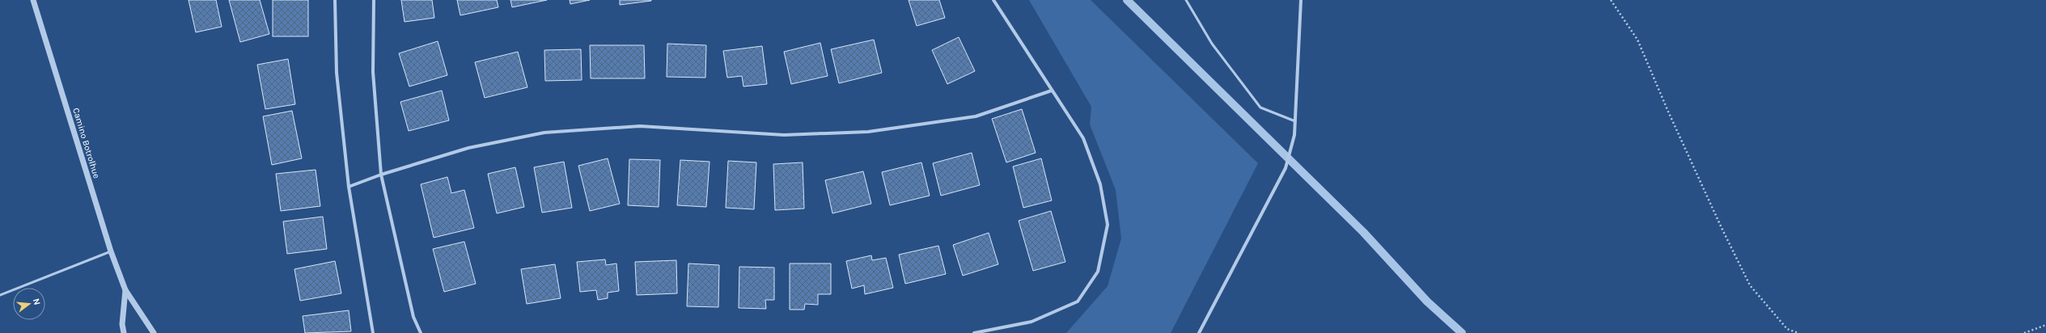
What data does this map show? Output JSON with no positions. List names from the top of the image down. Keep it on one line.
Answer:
{"streets":{"street":["Camino Botrolhue"]},"north":"right"}
